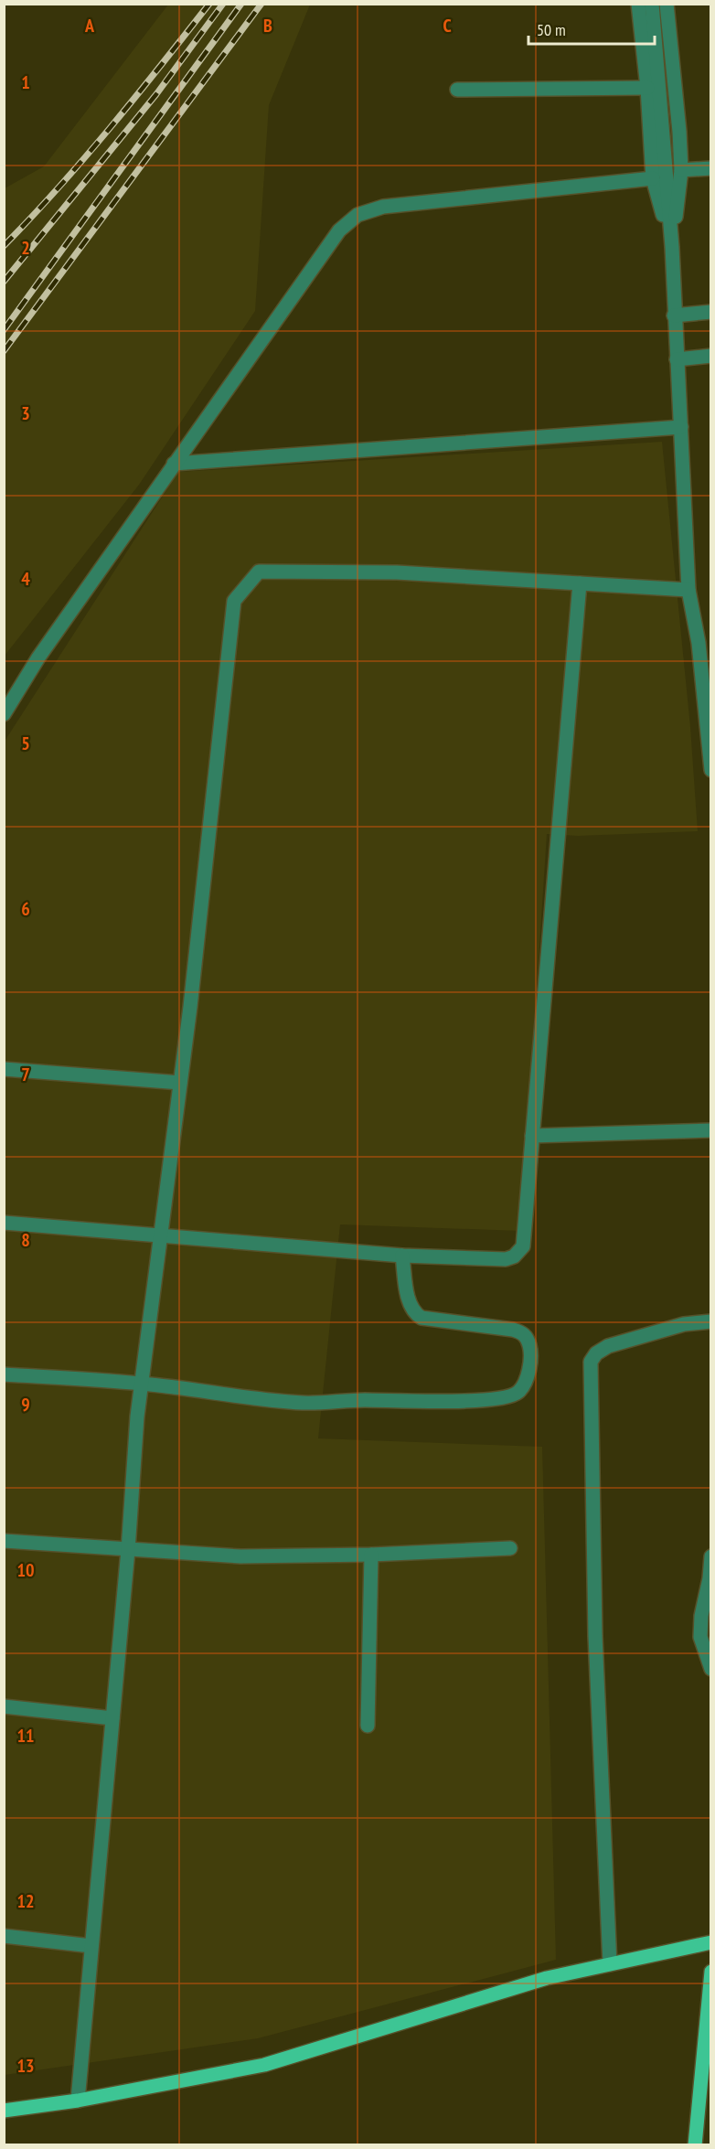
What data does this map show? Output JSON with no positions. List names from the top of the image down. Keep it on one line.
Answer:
{"scale_bar":"50 m","grid":{"columns":["A","B","C"],"rows":["1","2","3","4","5","6","7","8","9","10","11","12","13"]}}
